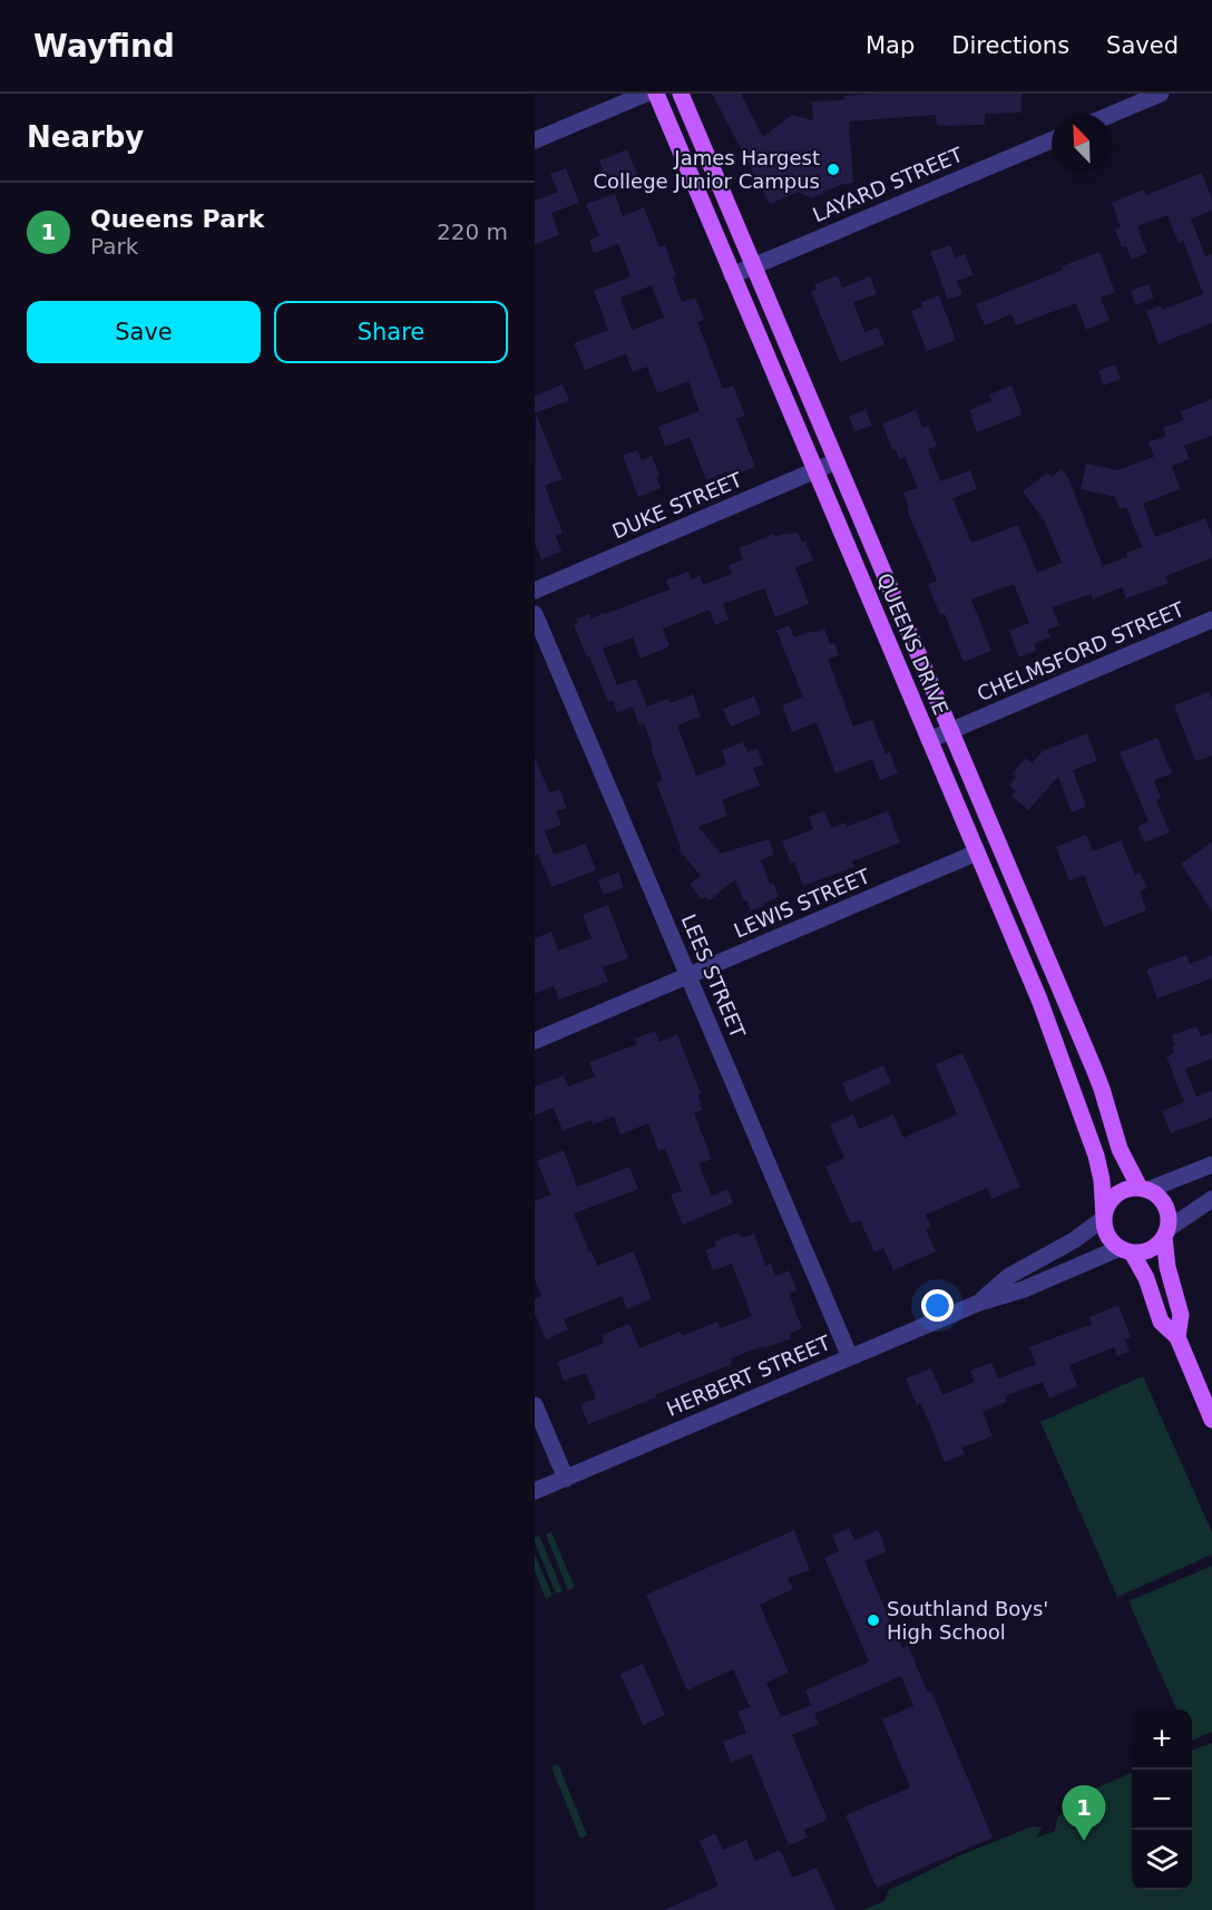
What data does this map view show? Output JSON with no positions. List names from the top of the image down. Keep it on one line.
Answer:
{"streets":{"main road":["QUEENS DRIVE","HERBERT STREET"],"street":["LAYARD STREET","DUKE STREET","CHELMSFORD STREET","LEWIS STREET","LEES STREET"]},"crossings":[["LAYARD STREET","QUEENS DRIVE"],["DUKE STREET","QUEENS DRIVE"],["QUEENS DRIVE","CHELMSFORD STREET"],["QUEENS DRIVE","LEWIS STREET"],["QUEENS DRIVE","HERBERT STREET"],["LEWIS STREET","LEES STREET"],["LEES STREET","HERBERT STREET"]],"places":["James Hargest College Junior Campus","Southland Boys' High School"],"north":"top left","page":{"header":"Wayfind","nav":["Map","Directions","Saved"],"heading":"Nearby","list":[{"mark":"1","name":"Queens Park","note":"Park","value":"220 m"}],"buttons":["Save","Share"],"map_buttons":["+","−"],"pins":"1"}}
